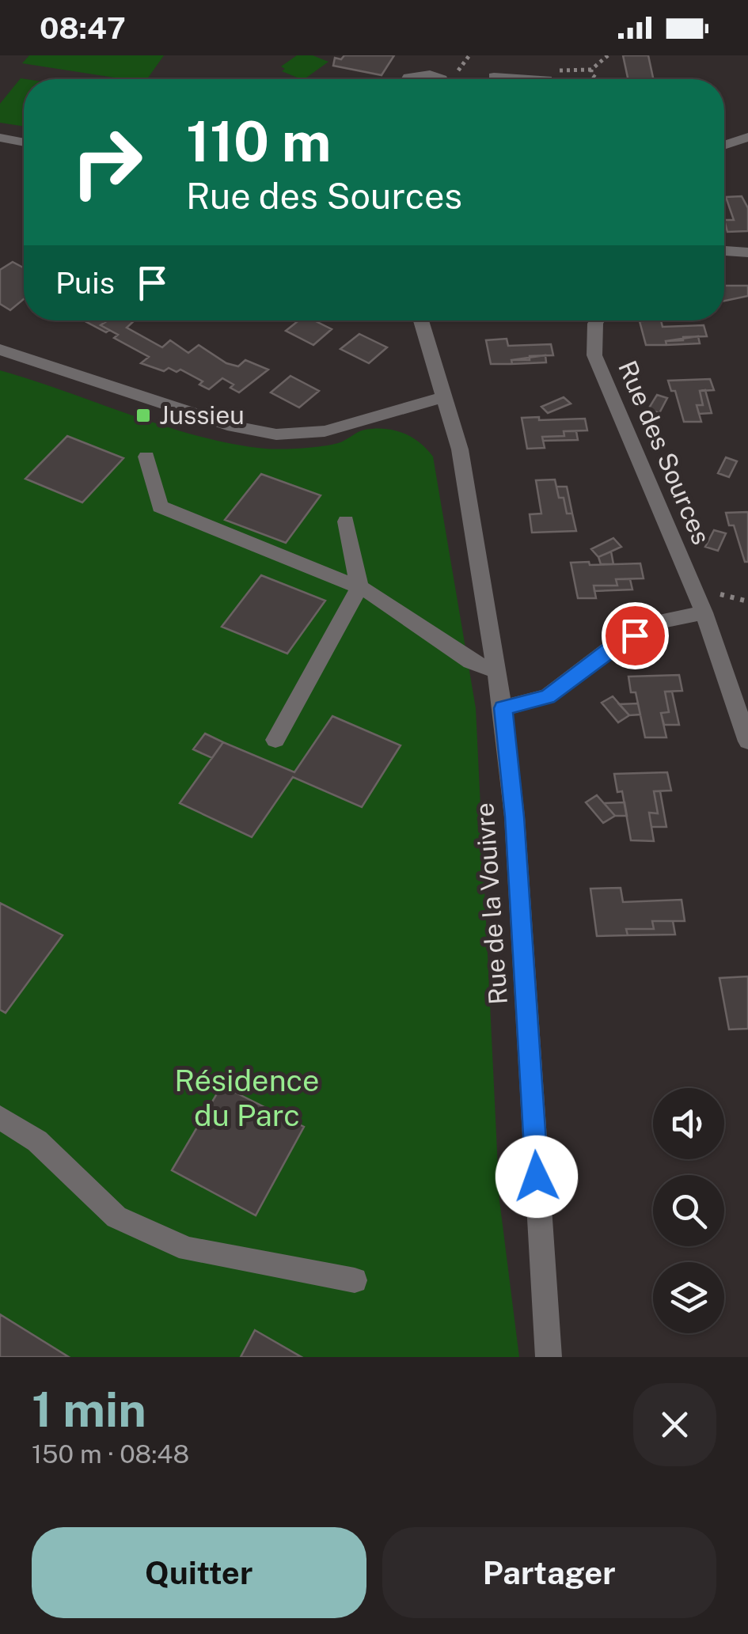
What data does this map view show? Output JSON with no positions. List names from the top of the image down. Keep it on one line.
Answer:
{"streets":{"street":["Rue des Sources","Rue de la Vouivre"]},"parks":["Résidence du Parc"],"places":{"transit":["Jussieu"]},"page":{"status":"08:47","turn":["110 m","Rue des Sources"],"then":"Puis","heading":["1 min","150 m · 08:48"],"buttons":["Quitter","Partager"]}}
